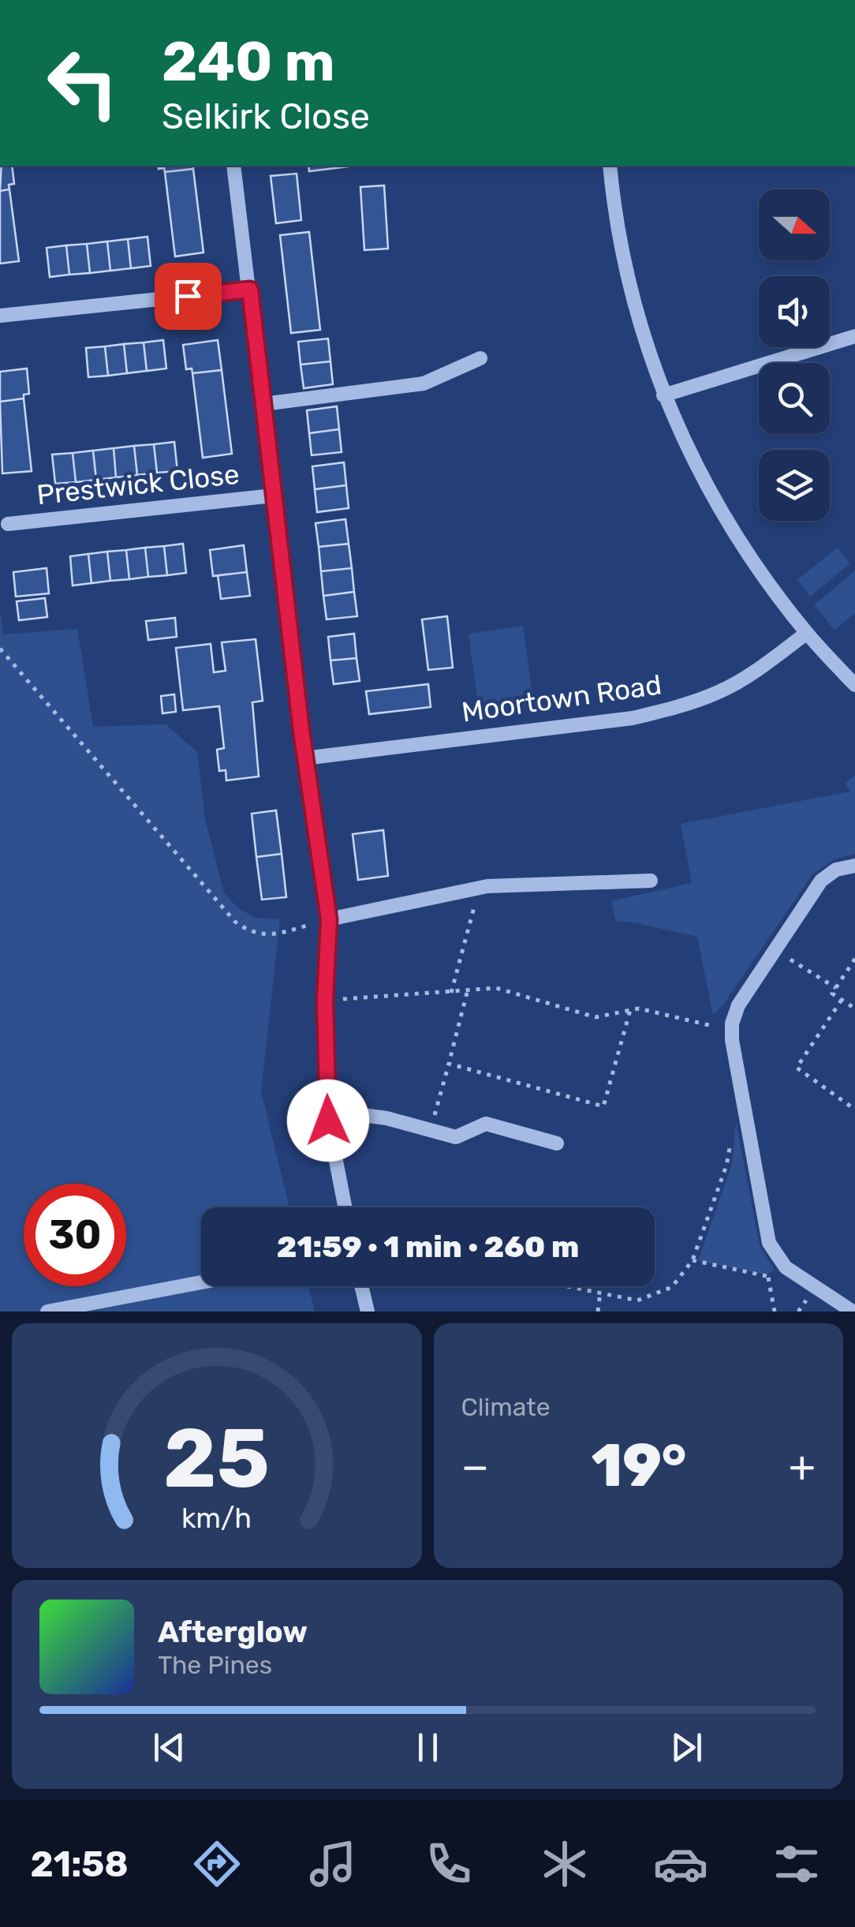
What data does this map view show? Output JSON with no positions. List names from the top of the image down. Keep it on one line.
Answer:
{"streets":{"street":["Prestwick Close","Moortown Road"]},"north":"right","page":{"turn":["240 m","Selkirk Close"],"limit":"30","trip":"21:59 · 1 min · 260 m","tile":"Climate","heat":["−","19°","+"],"song":["Afterglow","The Pines"],"tabs":"21:58","gauge":["25","km/h"]}}
